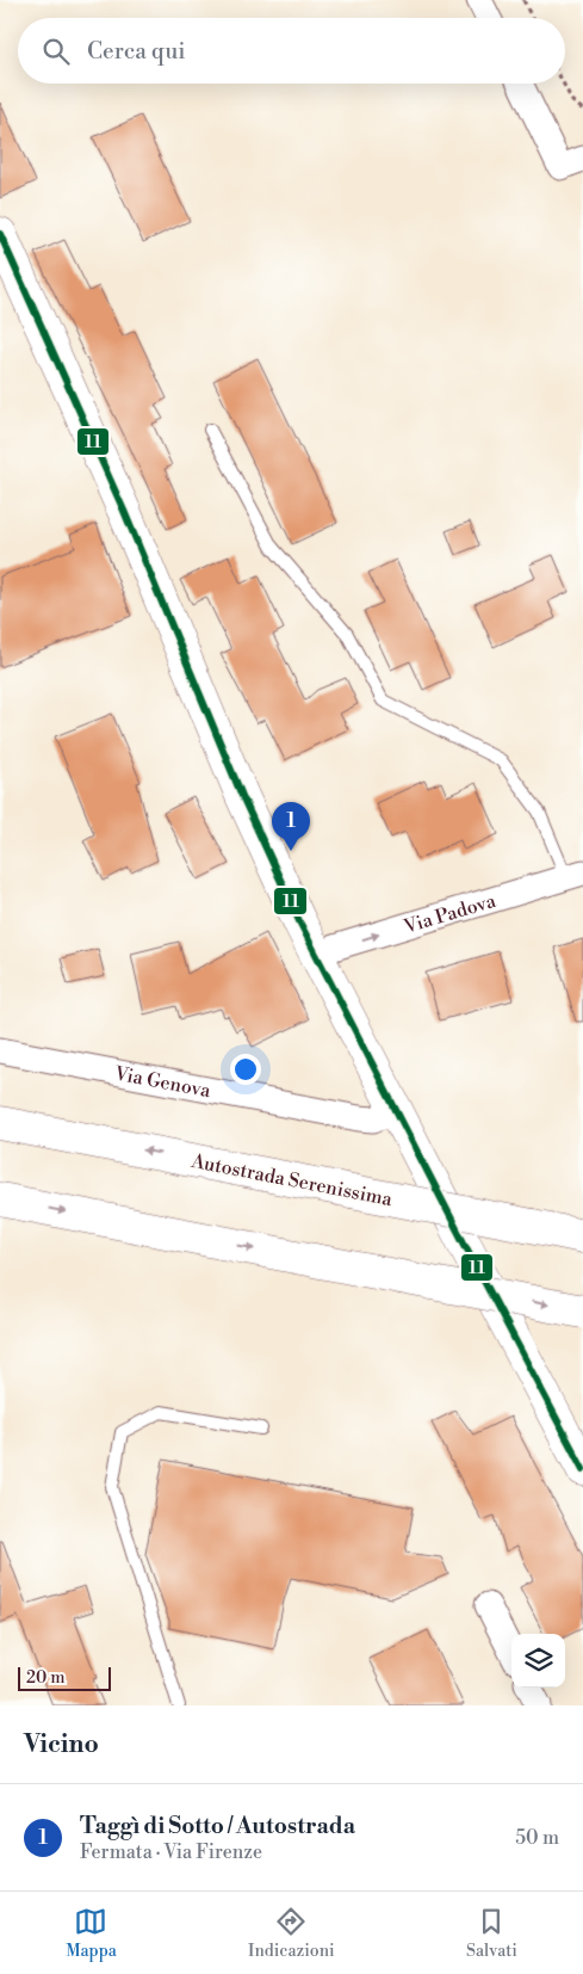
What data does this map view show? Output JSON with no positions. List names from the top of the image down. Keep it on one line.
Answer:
{"streets":{"main road":["Autostrada Serenissima"],"street":["Via Padova","Via Genova"]},"one_way":["Via Padova"],"lines":["transit line 11"],"scale_bar":"20 m","page":{"search":"Cerca qui","pins":"1","scale":"20 m","heading":"Vicino","list":[{"mark":"1","name":"Taggì di Sotto / Autostrada","note":"Fermata · Via Firenze","value":"50 m"}],"nav":["Mappa","Indicazioni","Salvati"]}}
